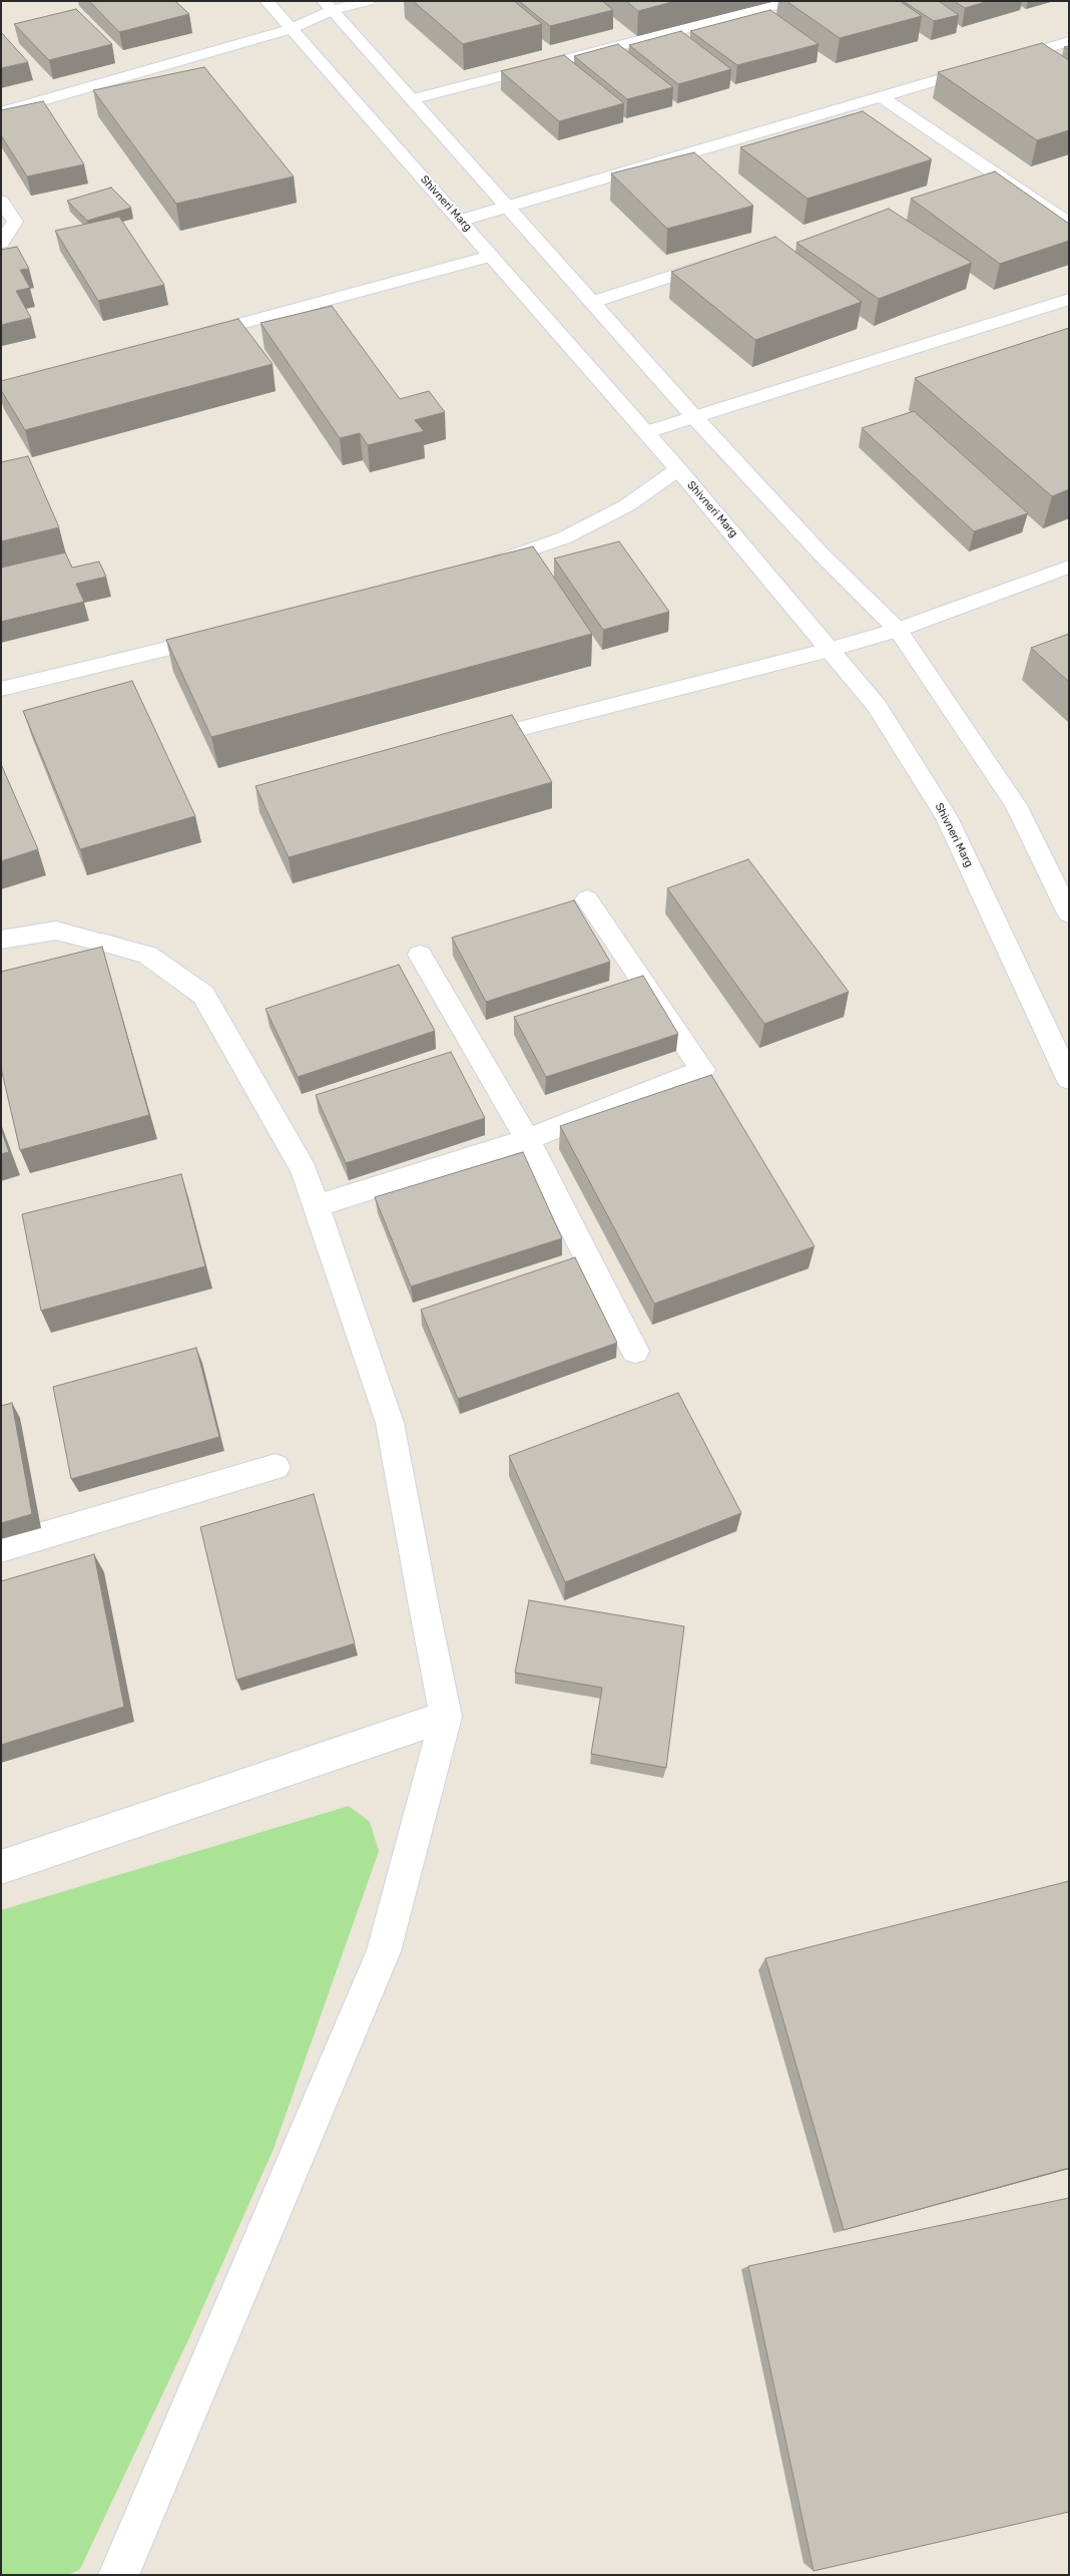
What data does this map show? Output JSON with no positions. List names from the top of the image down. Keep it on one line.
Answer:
{"streets":{"street":["Shivneri Marg"]}}
